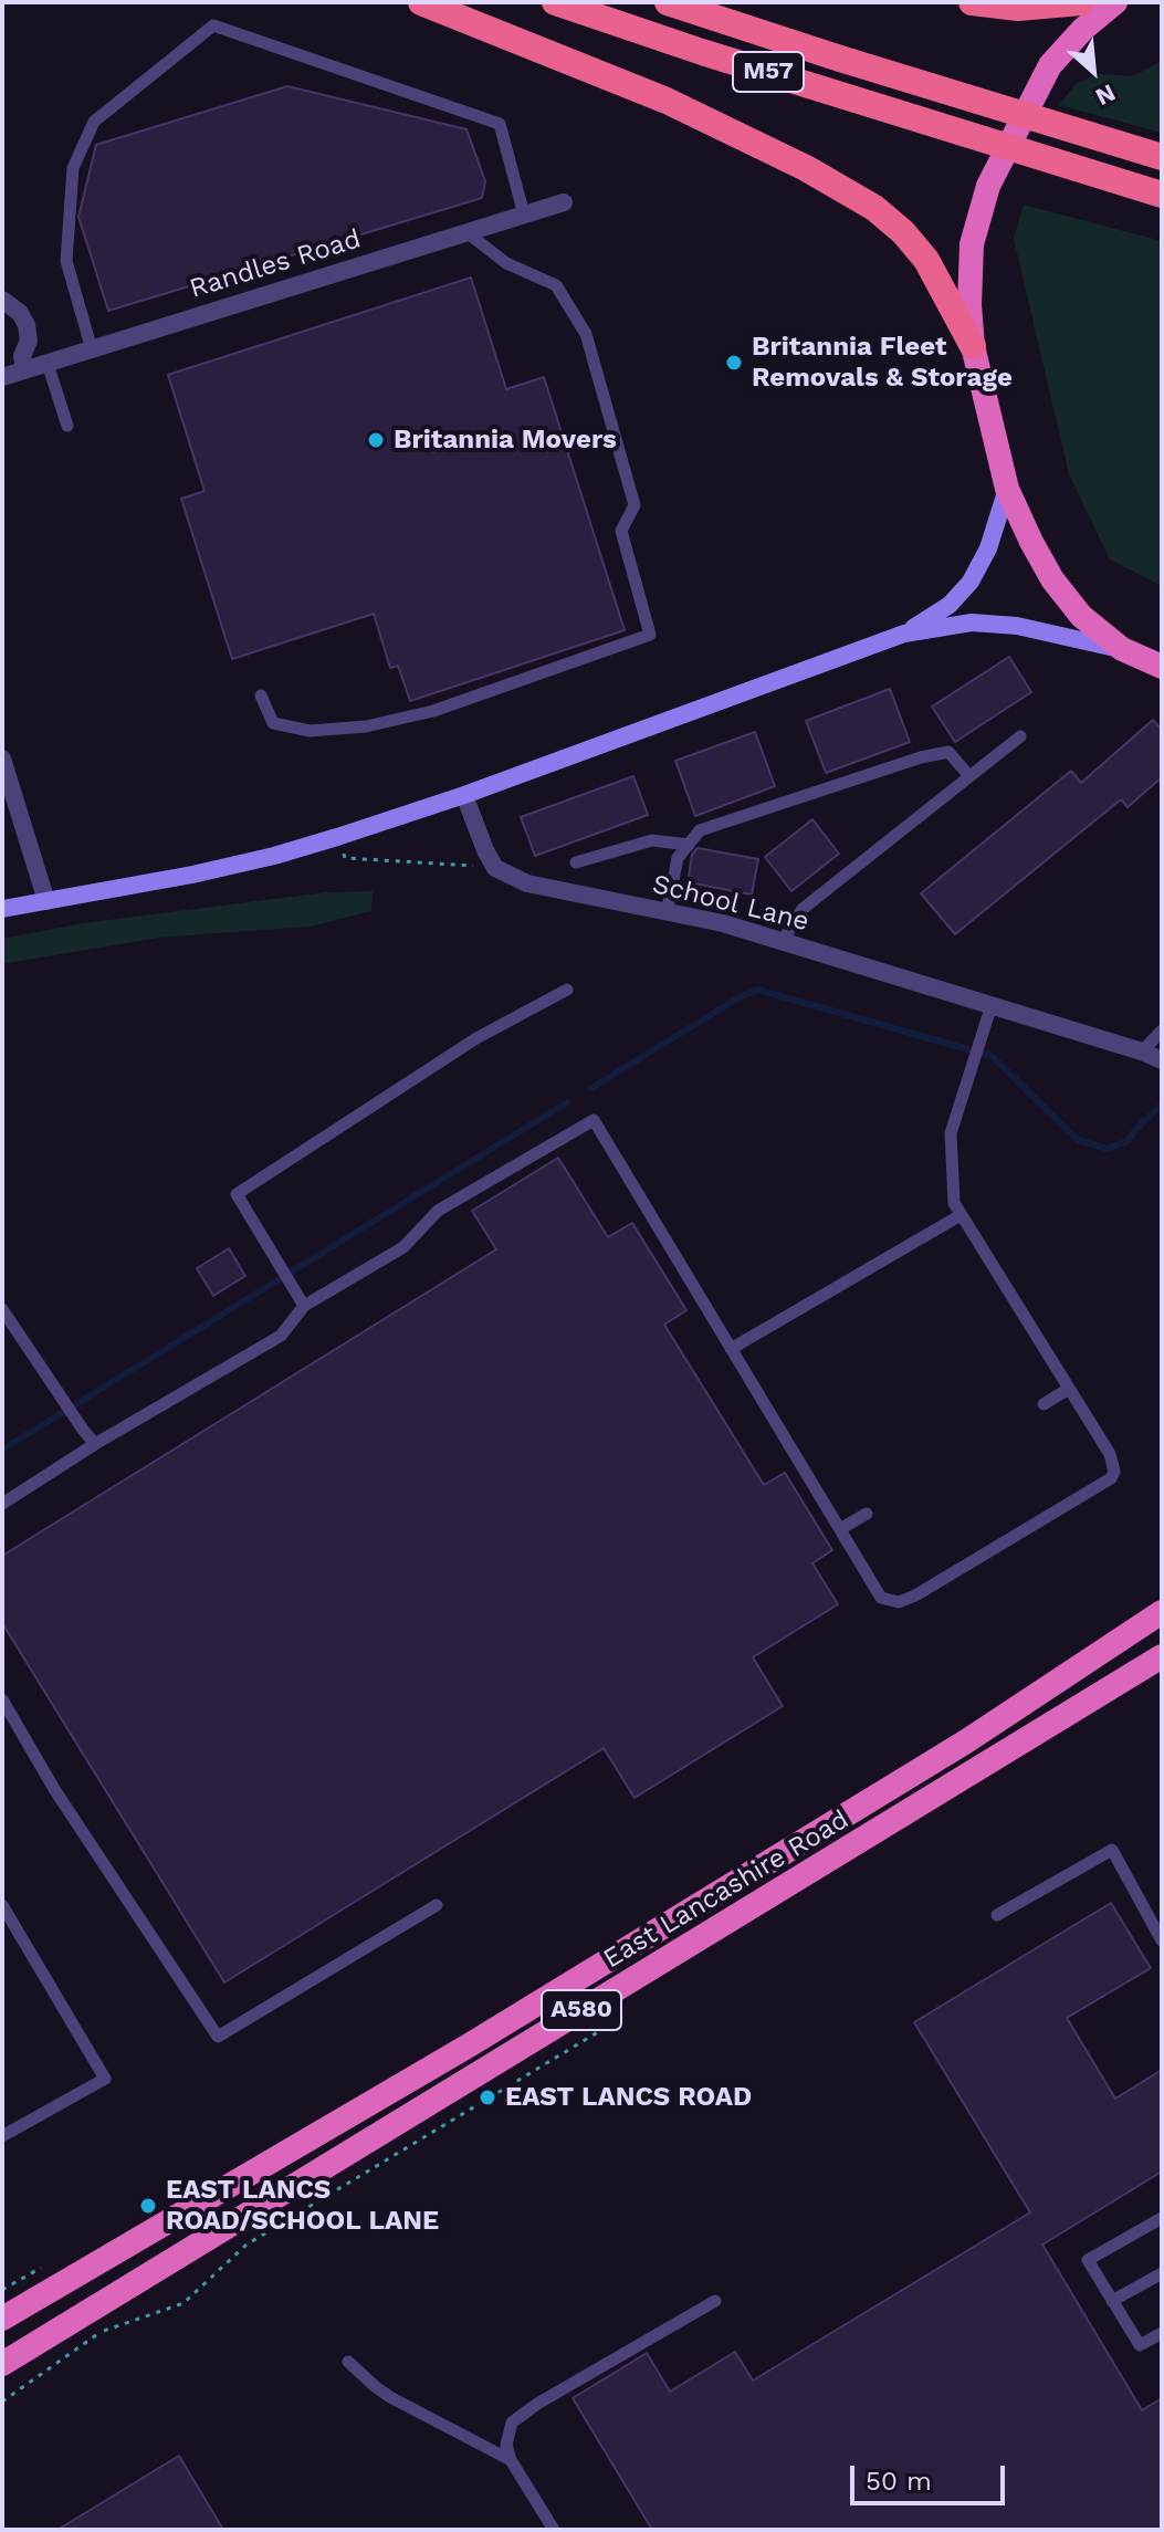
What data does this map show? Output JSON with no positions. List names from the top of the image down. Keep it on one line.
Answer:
{"streets":{"highway":["M57","East Lancashire Road","A580"],"street":["Randles Road","School Lane"]},"places":["Britannia Fleet Removals & Storage","Britannia Movers","EAST LANCS ROAD","EAST LANCS ROAD/SCHOOL LANE"],"scale_bar":"50 m","north":"bottom right"}
